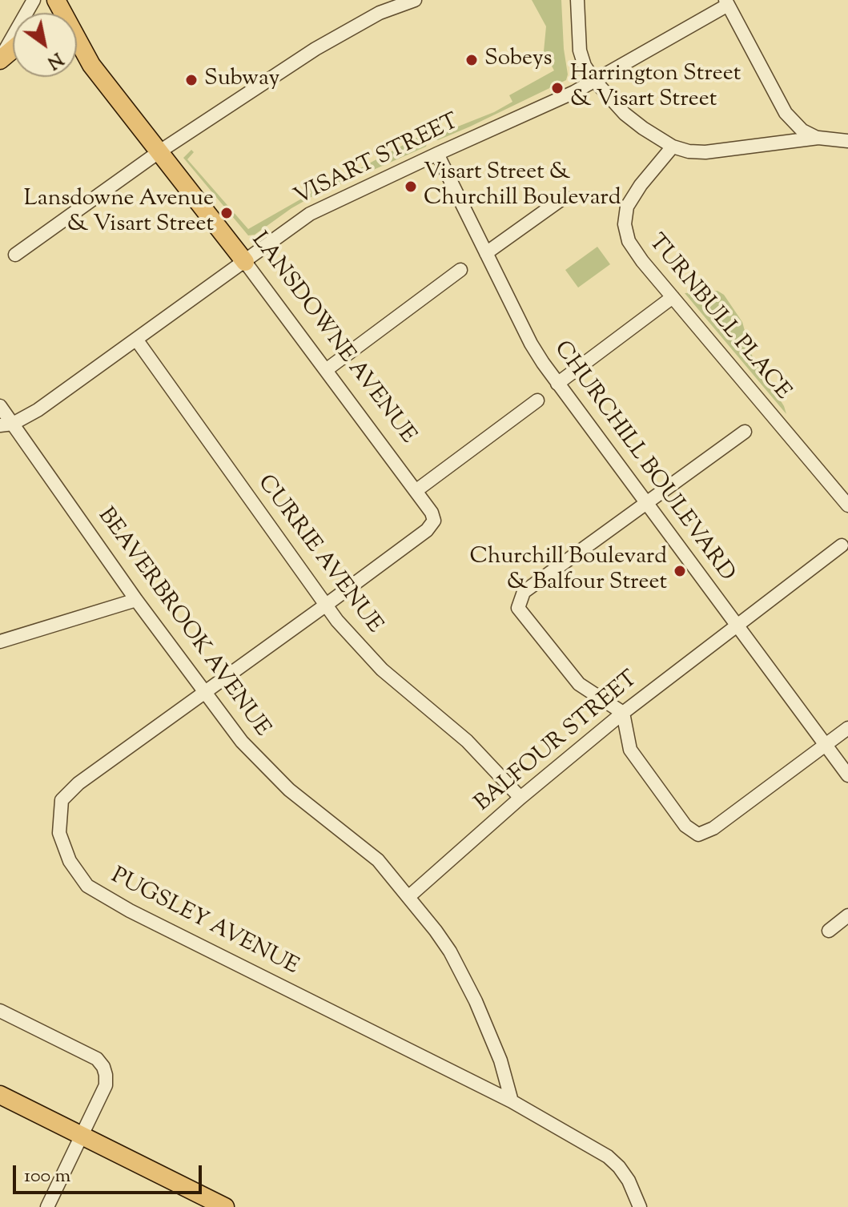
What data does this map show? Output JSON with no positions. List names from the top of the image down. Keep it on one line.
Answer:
{"streets":{"main road":["LANSDOWNE AVENUE"],"street":["VISART STREET","TURNBULL PLACE","CHURCHILL BOULEVARD","CURRIE AVENUE","BEAVERBROOK AVENUE","BALFOUR STREET","PUGSLEY AVENUE"]},"crossings":[["VISART STREET","LANSDOWNE AVENUE"],["VISART STREET","CHURCHILL BOULEVARD"],["VISART STREET","CURRIE AVENUE"],["VISART STREET","BEAVERBROOK AVENUE"],["LANSDOWNE AVENUE","PUGSLEY AVENUE"],["CHURCHILL BOULEVARD","BALFOUR STREET"],["CURRIE AVENUE","BALFOUR STREET"],["CURRIE AVENUE","PUGSLEY AVENUE"],["BEAVERBROOK AVENUE","BALFOUR STREET"],["BEAVERBROOK AVENUE","PUGSLEY AVENUE"]],"places":["Sobeys","Subway","Harrington Street & Visart Street","Visart Street & Churchill Boulevard","Lansdowne Avenue & Visart Street","Churchill Boulevard & Balfour Street"],"scale_bar":"100 m","north":"bottom right"}
